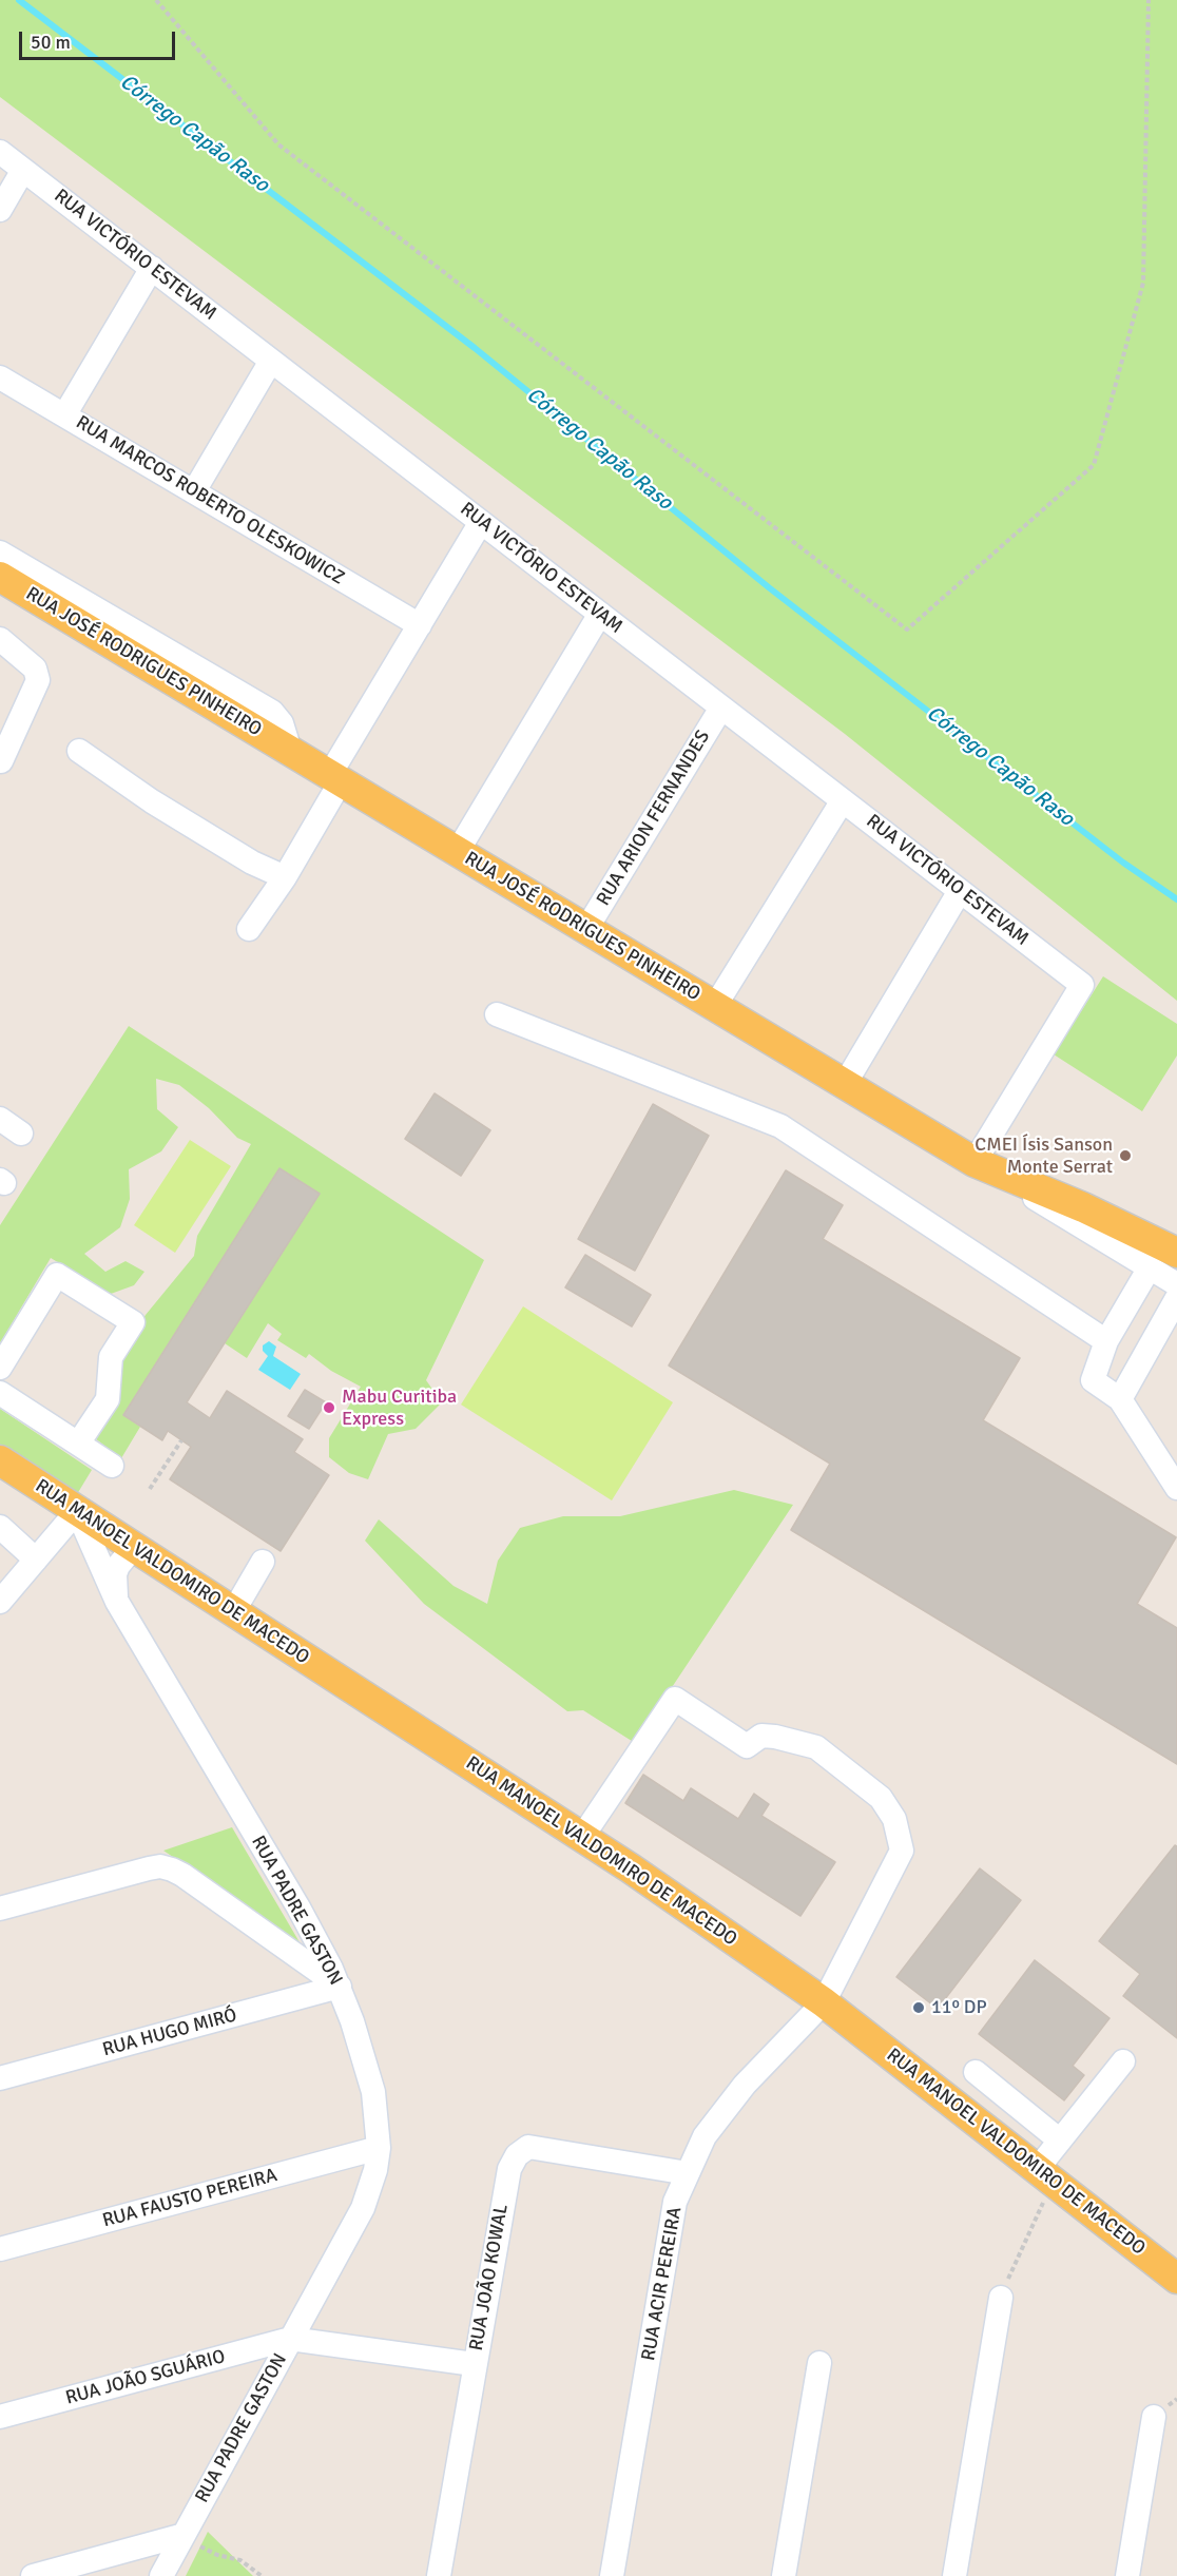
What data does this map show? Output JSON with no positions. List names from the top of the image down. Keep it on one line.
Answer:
{"streets":{"main road":["RUA JOSÉ RODRIGUES PINHEIRO","RUA MANOEL VALDOMIRO DE MACEDO"],"street":["RUA VICTÓRIO ESTEVAM","RUA MARCOS ROBERTO OLESKOWICZ","RUA ARION FERNANDES","RUA PADRE GASTON","RUA HUGO MIRÓ","RUA FAUSTO PEREIRA","RUA JOÃO KOWAL","RUA ACIR PEREIRA","RUA JOÃO SGUÁRIO"]},"crossings":[["RUA VICTÓRIO ESTEVAM","RUA JOSÉ RODRIGUES PINHEIRO"],["RUA VICTÓRIO ESTEVAM","RUA ARION FERNANDES"],["RUA JOSÉ RODRIGUES PINHEIRO","RUA ARION FERNANDES"],["RUA MANOEL VALDOMIRO DE MACEDO","RUA PADRE GASTON"],["RUA MANOEL VALDOMIRO DE MACEDO","RUA ACIR PEREIRA"],["RUA PADRE GASTON","RUA HUGO MIRÓ"],["RUA PADRE GASTON","RUA FAUSTO PEREIRA"],["RUA PADRE GASTON","RUA JOÃO SGUÁRIO"],["RUA JOÃO KOWAL","RUA ACIR PEREIRA"]],"water":["Córrego Capão Raso"],"places":["CMEI Ísis Sanson Monte Serrat","Mabu Curitiba Express","11º DP"],"scale_bar":"50 m"}
